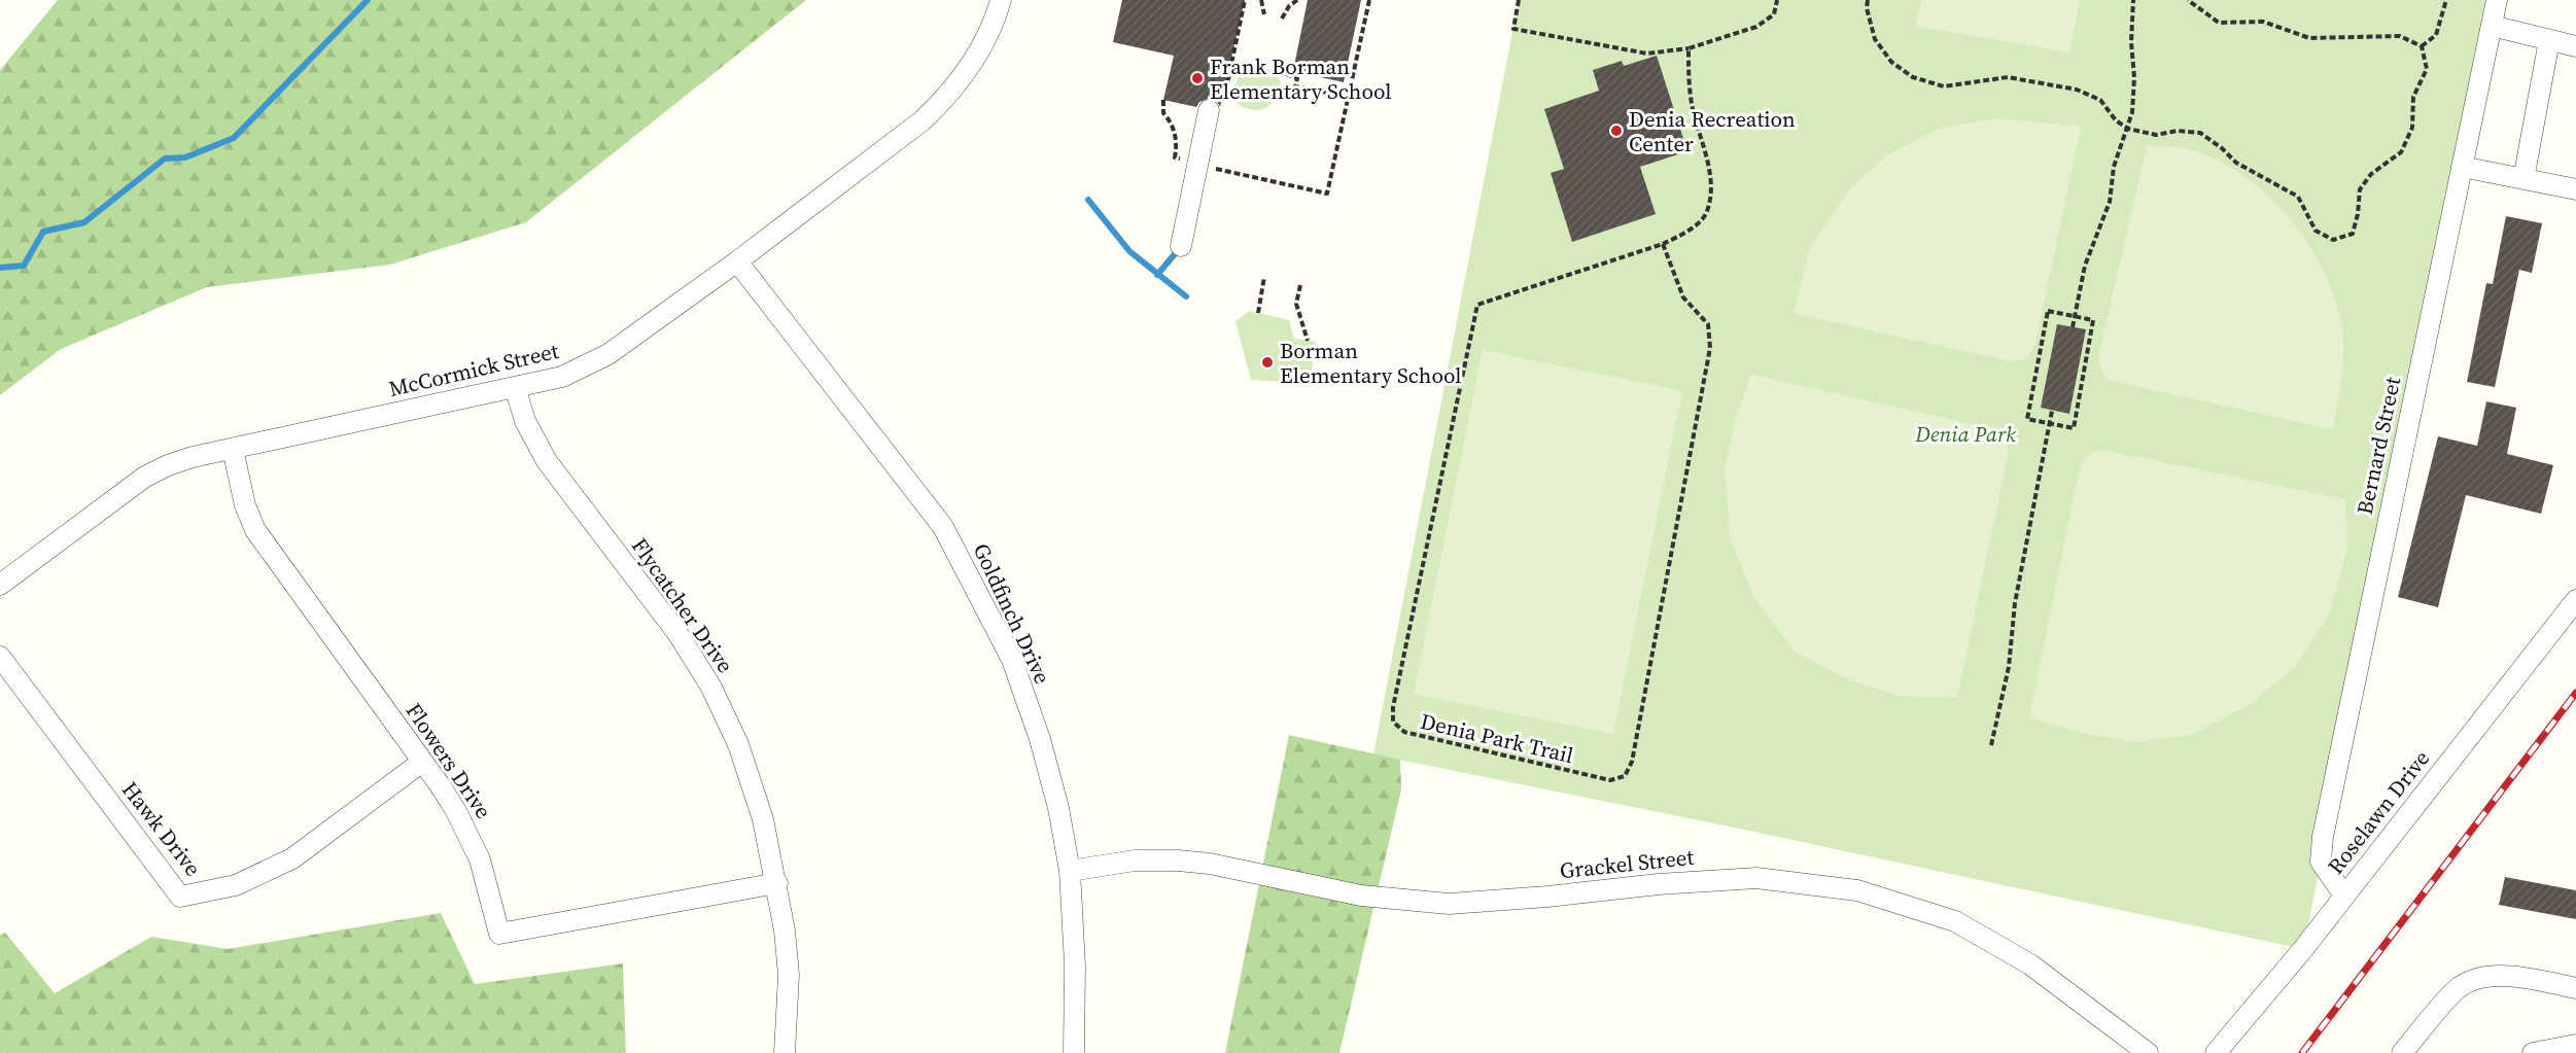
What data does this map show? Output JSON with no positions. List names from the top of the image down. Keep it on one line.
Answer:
{"streets":{"street":["McCormick Street","Bernard Street","Flycatcher Drive","Goldfinch Drive","Flowers Drive","Roselawn Drive","Hawk Drive","Grackel Street"],"path":["Denia Park Trail"]},"crossings":[["McCormick Street","Flycatcher Drive"],["McCormick Street","Goldfinch Drive"],["McCormick Street","Flowers Drive"],["Bernard Street","Roselawn Drive"],["Flycatcher Drive","Flowers Drive"],["Goldfinch Drive","Grackel Street"],["Flowers Drive","Hawk Drive"]],"parks":["Denia Park"],"places":["Frank Borman Elementary School","Denia Recreation Center","Borman Elementary School"]}
